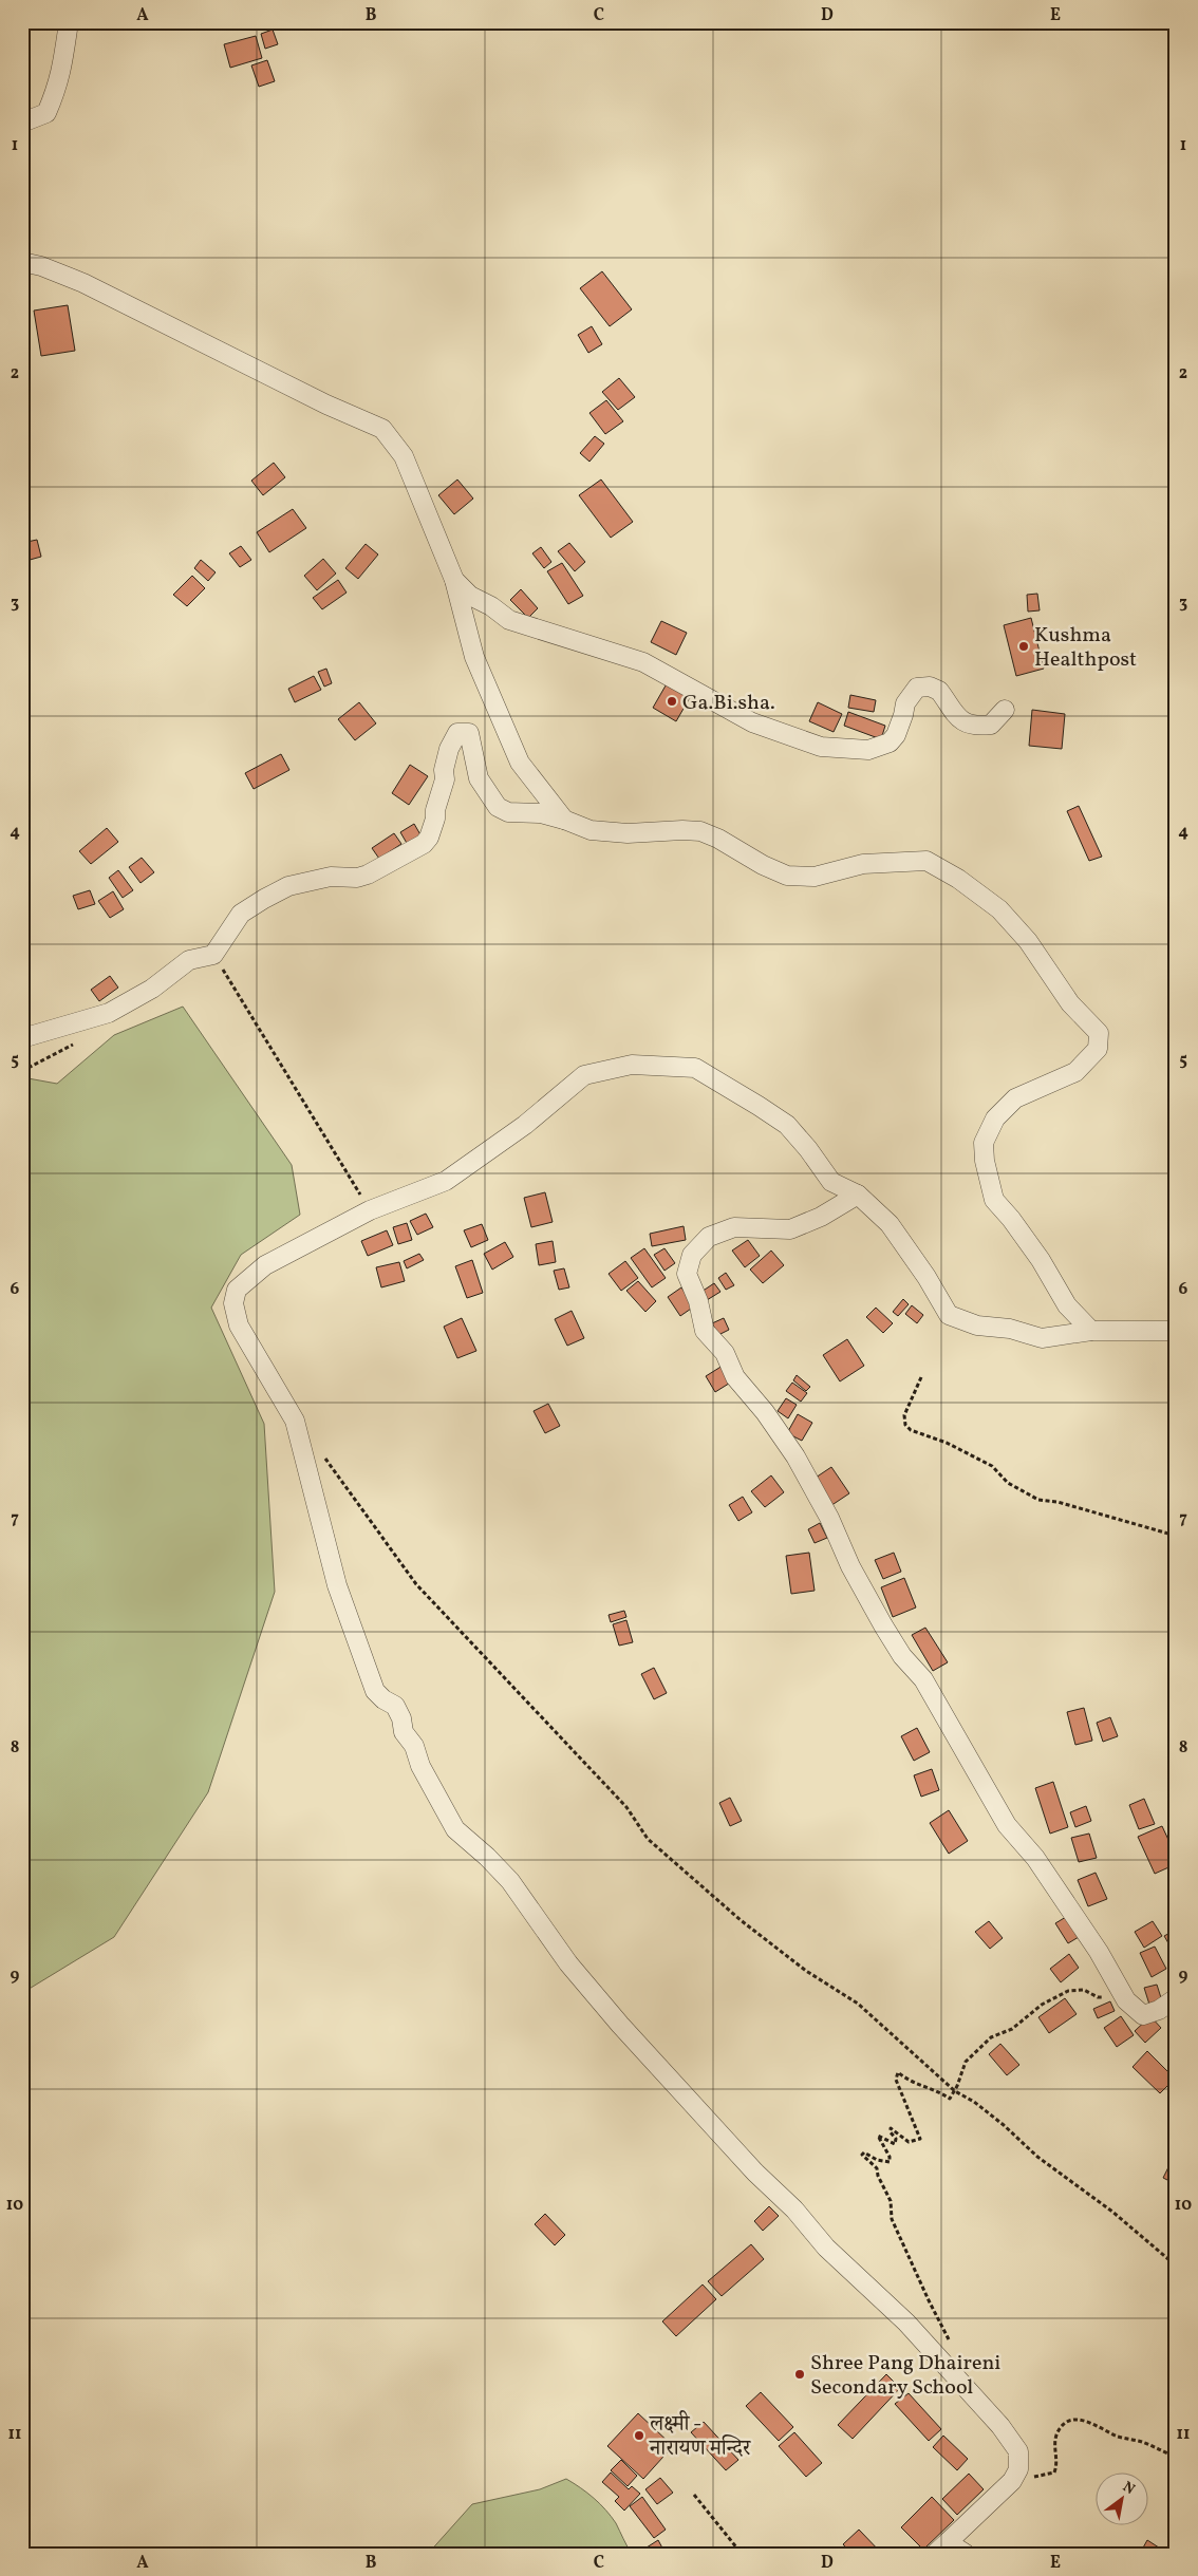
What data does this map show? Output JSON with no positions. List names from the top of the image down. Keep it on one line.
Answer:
{"places":["Kushma Healthpost","Ga.Bi.sha.","Shree Pang Dhaireni Secondary School","लक्ष्मी - नारायण मन्दिर"],"north":"top right","grid":{"columns":["A","B","C","D","E"],"rows":["1","2","3","4","5","6","7","8","9","10","11"]}}
